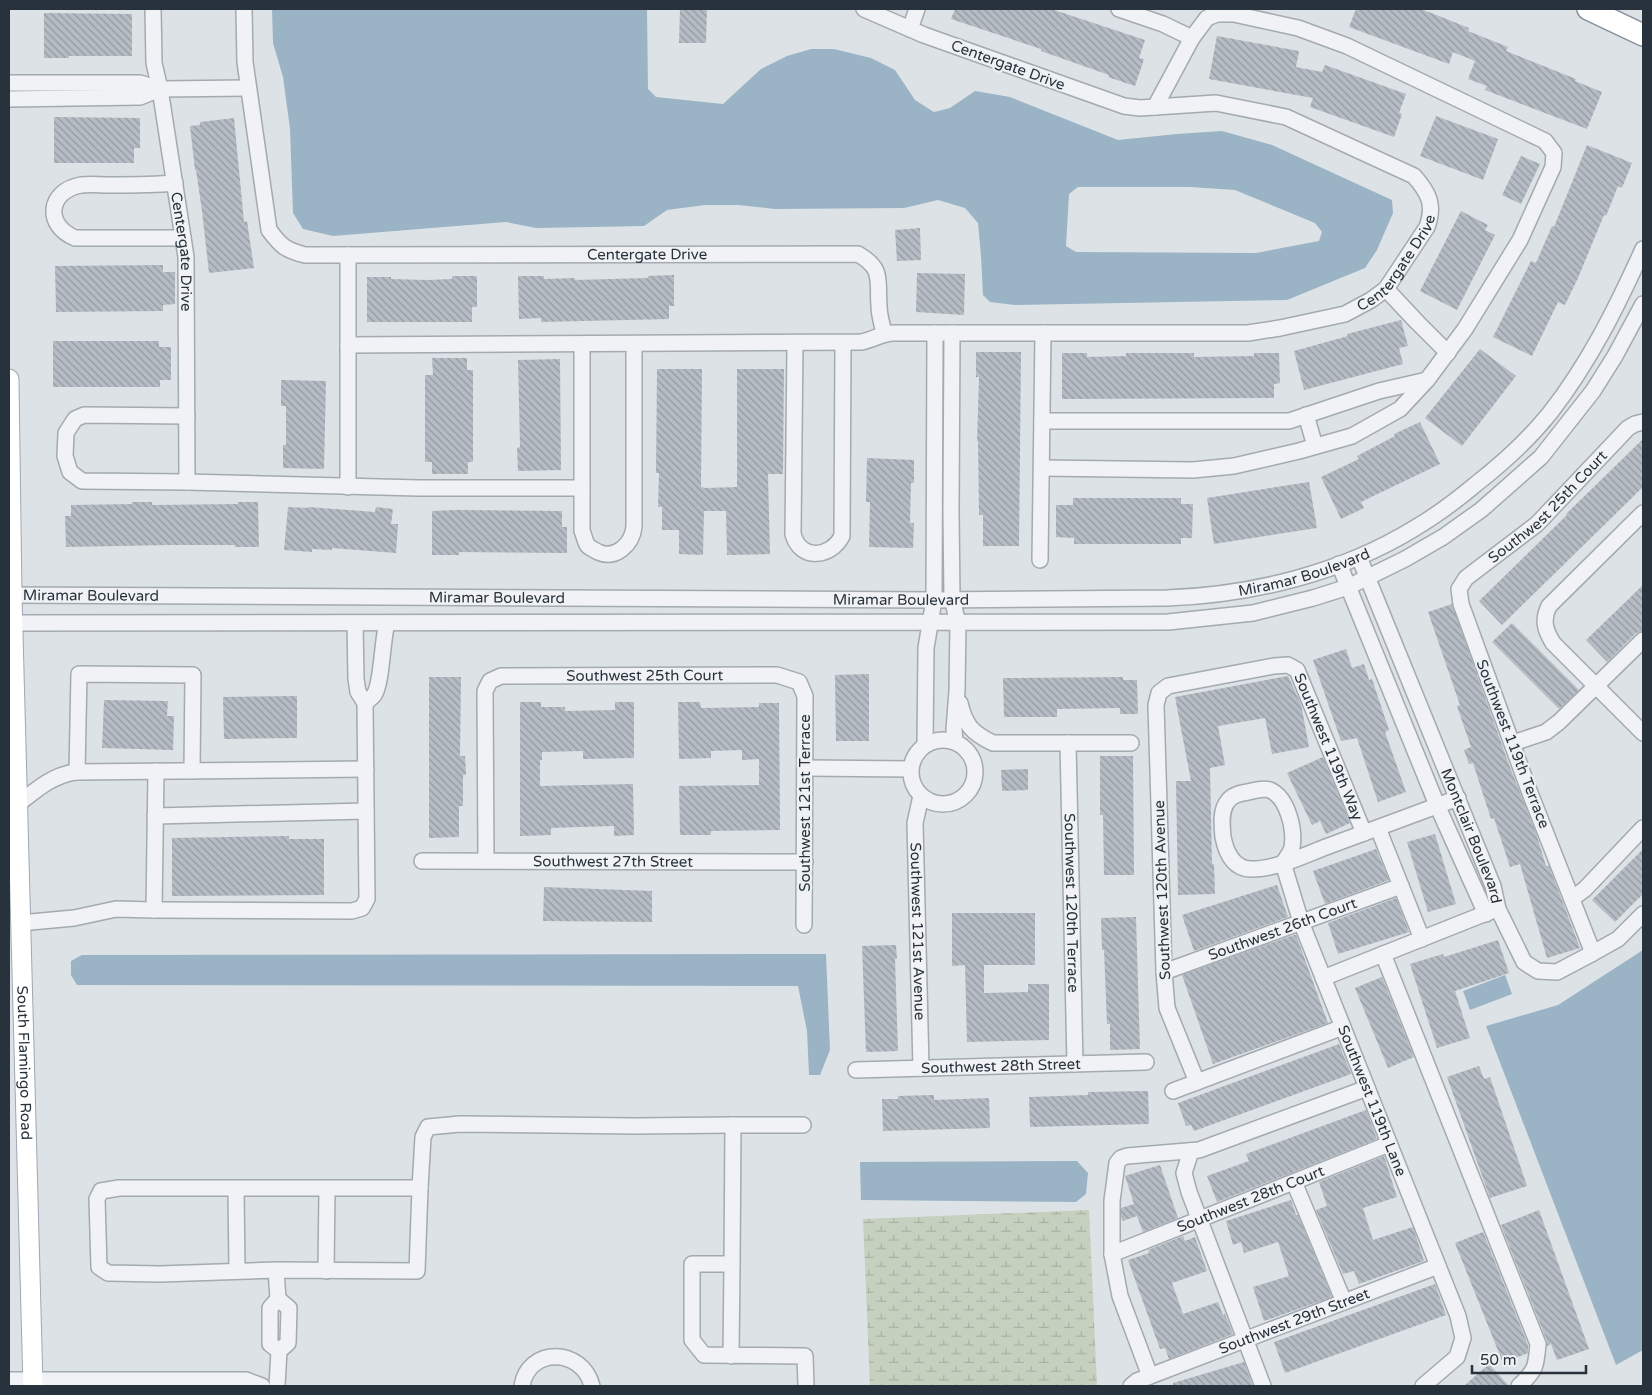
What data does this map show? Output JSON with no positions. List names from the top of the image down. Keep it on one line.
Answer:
{"streets":{"main road":["South Flamingo Road"],"street":["Centergate Drive","Southwest 25th Court","Miramar Boulevard","Southwest 119th Terrace","Southwest 119th Way","Southwest 121st Terrace","Montclair Boulevard","Southwest 27th Street","Southwest 120th Avenue","Southwest 120th Terrace","Southwest 26th Court","Southwest 121st Avenue","Southwest 28th Street","Southwest 119th Lane","Southwest 28th Court","Southwest 29th Street"]},"crossings":[["Southwest 25th Court","Southwest 119th Terrace"],["Southwest 25th Court","Southwest 121st Terrace"],["Southwest 25th Court","Southwest 27th Street"],["Miramar Boulevard","Montclair Boulevard"],["Miramar Boulevard","South Flamingo Road"],["Southwest 119th Terrace","Montclair Boulevard"],["Southwest 119th Way","Southwest 120th Avenue"],["Southwest 119th Way","Southwest 26th Court"],["Southwest 121st Terrace","Southwest 27th Street"],["Southwest 120th Avenue","Southwest 26th Court"],["Southwest 120th Terrace","Southwest 28th Street"],["Southwest 26th Court","Southwest 119th Lane"],["Southwest 121st Avenue","Southwest 28th Street"],["Southwest 119th Lane","Southwest 28th Court"],["Southwest 119th Lane","Southwest 29th Street"]],"scale_bar":"50 m"}
